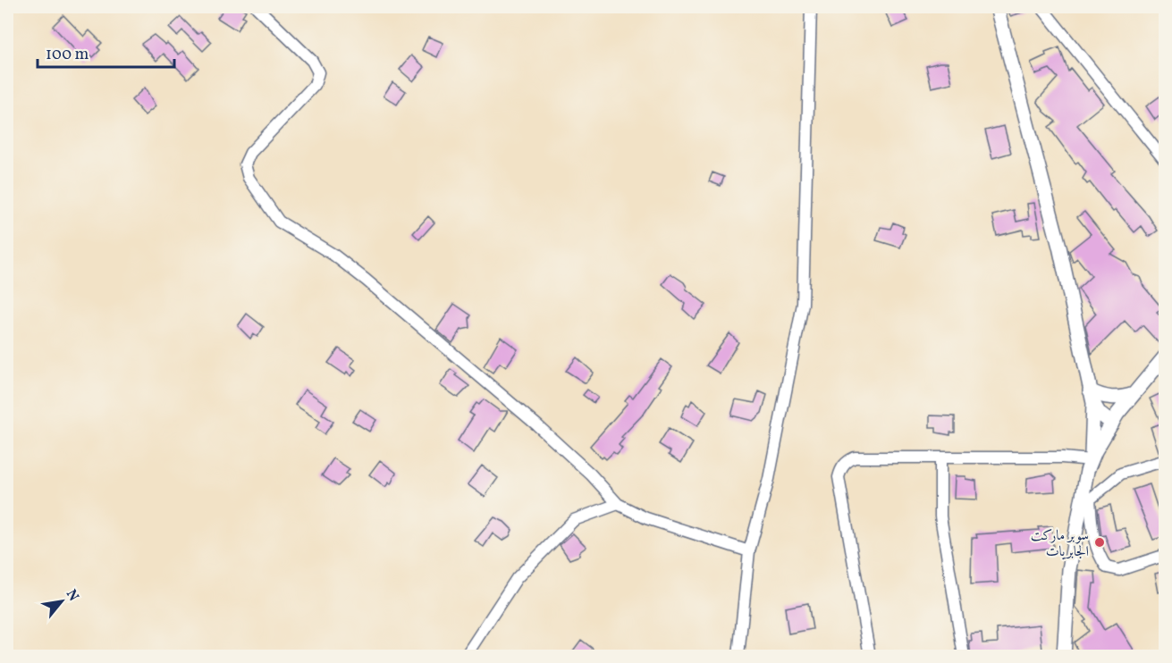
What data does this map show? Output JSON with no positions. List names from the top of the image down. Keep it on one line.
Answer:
{"places":["سوبر ماركت الجابريات"],"scale_bar":"100 m","north":"top right"}
